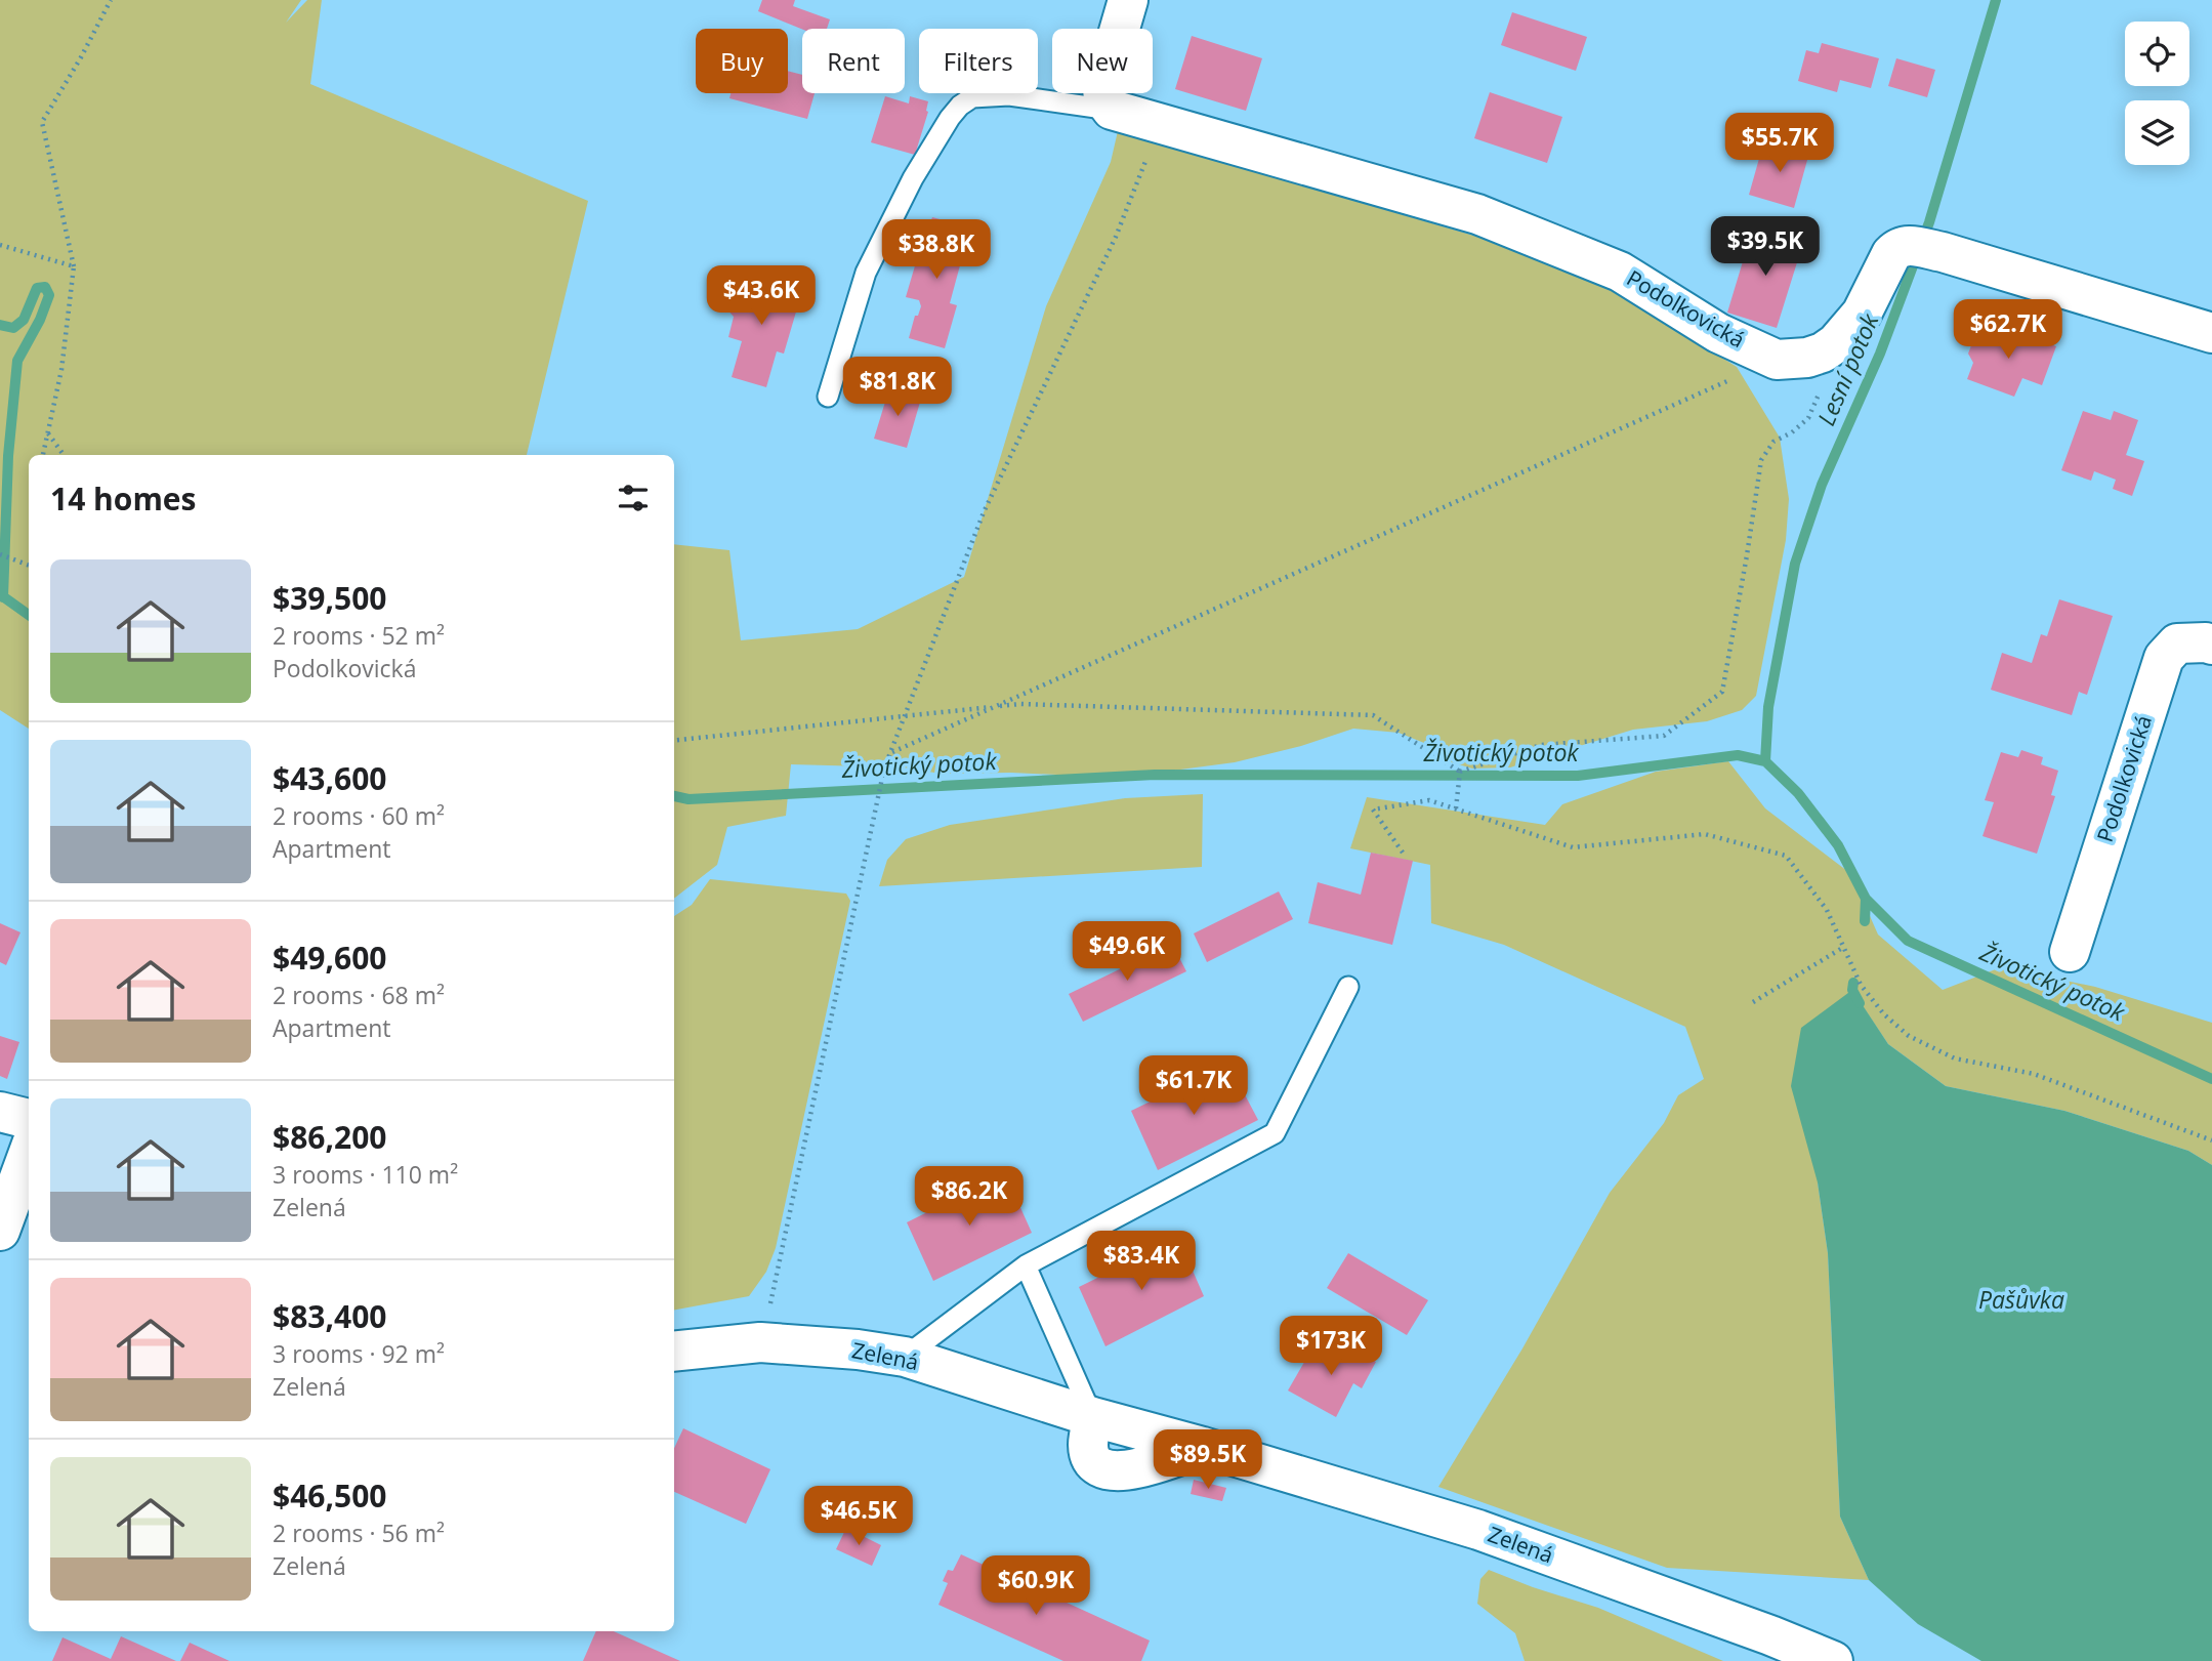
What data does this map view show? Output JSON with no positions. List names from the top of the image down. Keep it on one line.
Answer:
{"streets":{"street":["Podolkovická","Zelená"]},"water":["Lesní potok","Životický potok","Pašůvka"],"page":{"chip":["Buy","Rent","Filters","New"],"price":["$55.7K","$39.5K","$38.8K","$43.6K","$62.7K","$81.8K","$49.6K","$61.7K","$86.2K","$83.4K","$173K","$89.5K","$46.5K","$60.9K"],"heading":"14 homes","list":[{"name":"$39,500","note":"2 rooms · 52 m² · Podolkovická"},{"name":"$43,600","note":"2 rooms · 60 m² · Apartment"},{"name":"$49,600","note":"2 rooms · 68 m² · Apartment"},{"name":"$86,200","note":"3 rooms · 110 m² · Zelená"},{"name":"$83,400","note":"3 rooms · 92 m² · Zelená"},{"name":"$46,500","note":"2 rooms · 56 m² · Zelená"}]}}
